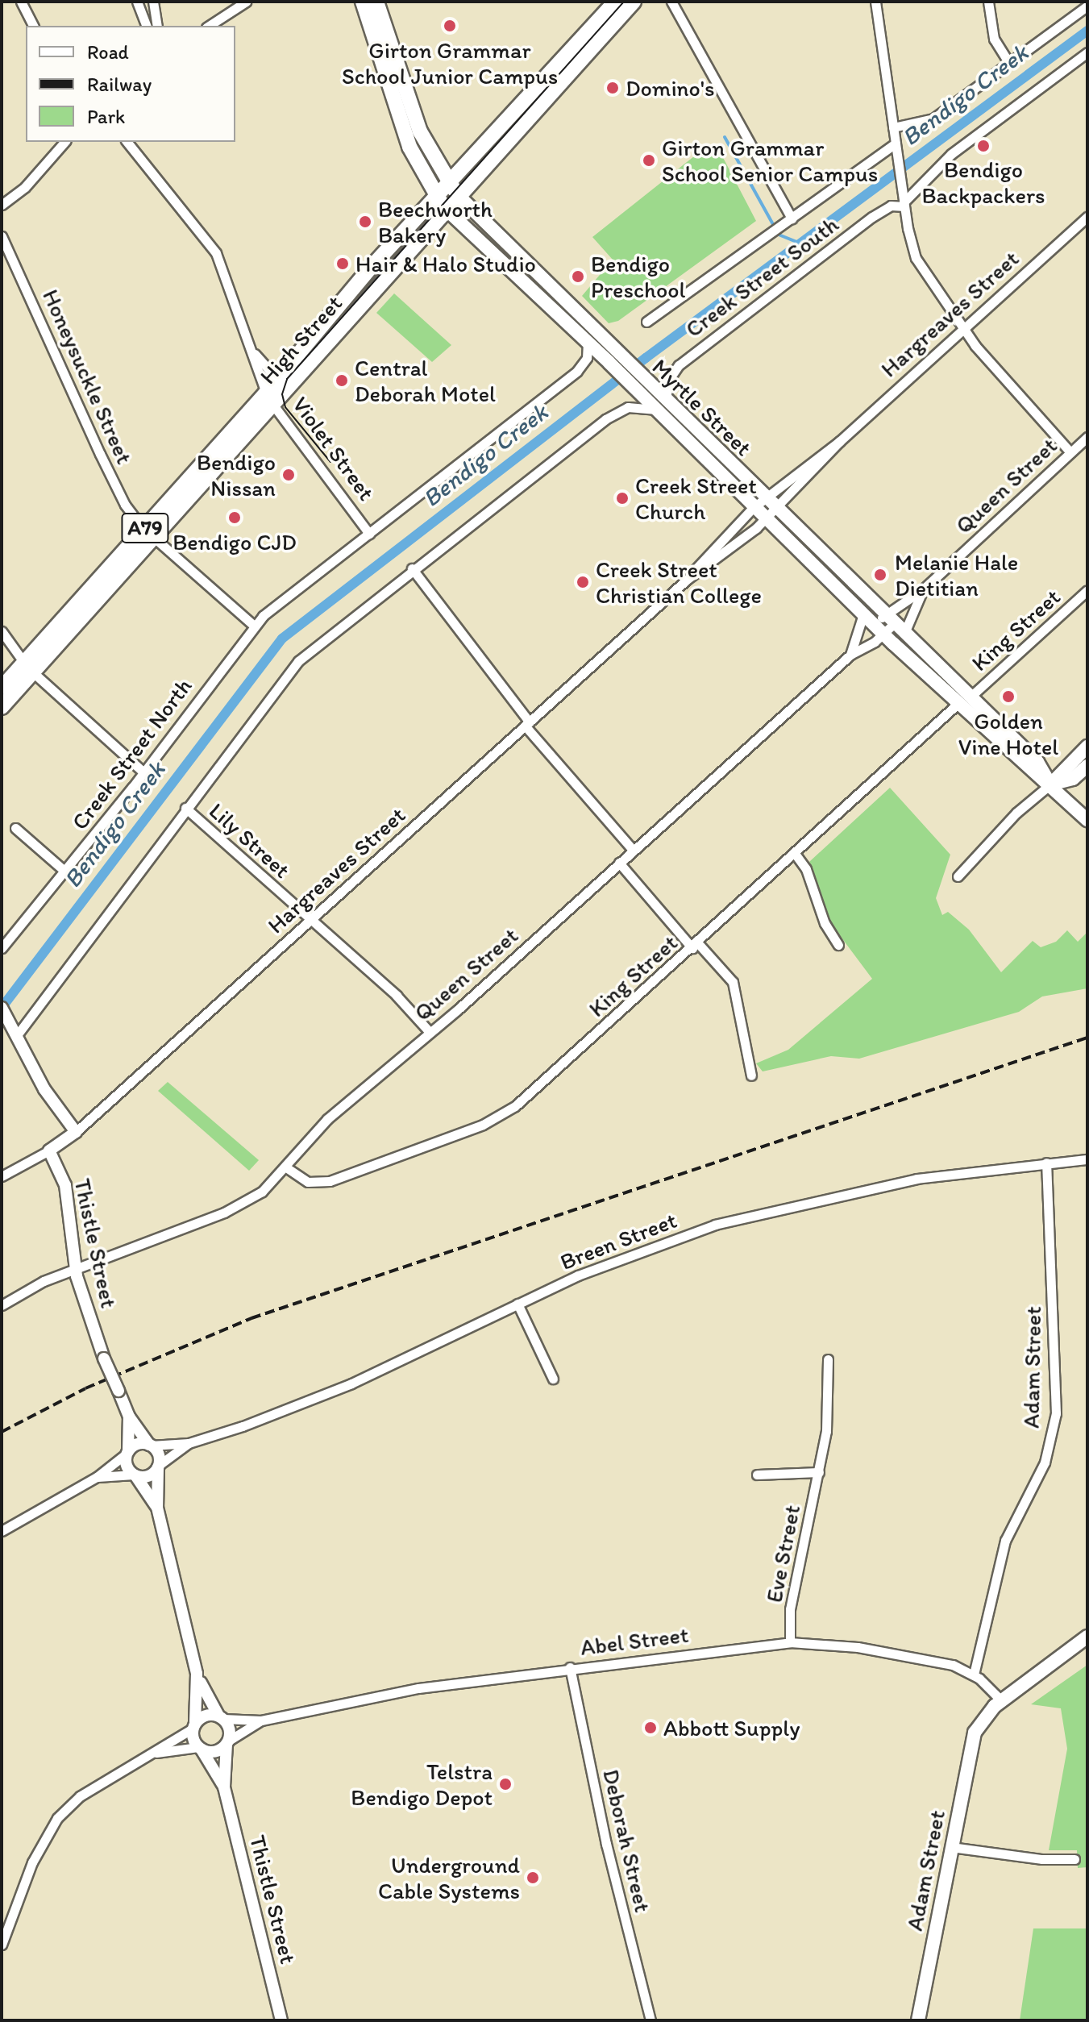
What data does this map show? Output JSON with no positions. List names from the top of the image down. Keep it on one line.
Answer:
{"streets":{"highway":["High Street","A79"],"main road":["Myrtle Street","Adam Street"],"street":["Creek Street South","Hargreaves Street","Honeysuckle Street","Violet Street","Queen Street","King Street","Creek Street North","Lily Street","Breen Street","Thistle Street","Eve Street","Abel Street","Deborah Street"]},"crossings":[["Creek Street South","Myrtle Street"],["Hargreaves Street","Myrtle Street"],["Hargreaves Street","Lily Street"],["Hargreaves Street","Thistle Street"],["High Street","Honeysuckle Street"],["High Street","Myrtle Street"],["High Street","Violet Street"],["Honeysuckle Street","Creek Street North"],["Myrtle Street","Queen Street"],["Myrtle Street","King Street"],["Myrtle Street","Creek Street North"],["Violet Street","Creek Street North"],["Queen Street","King Street"],["Queen Street","Lily Street"],["Queen Street","Thistle Street"],["Breen Street","Thistle Street"],["Breen Street","Adam Street"],["Thistle Street","Abel Street"],["Adam Street","Abel Street"],["Eve Street","Abel Street"],["Abel Street","Deborah Street"]],"water":["Bendigo Creek"],"places":["Girton Grammar School Junior Campus","Domino's","Bendigo Backpackers","Girton Grammar School Senior Campus","Beechworth Bakery","Hair & Halo Studio","Bendigo Preschool","Central Deborah Motel","Bendigo Nissan","Creek Street Church","Bendigo CJD","Melanie Hale Dietitian","Creek Street Christian College","Golden Vine Hotel","Abbott Supply","Telstra Bendigo Depot","Underground Cable Systems"],"legend":["Road","Railway","Park"]}
